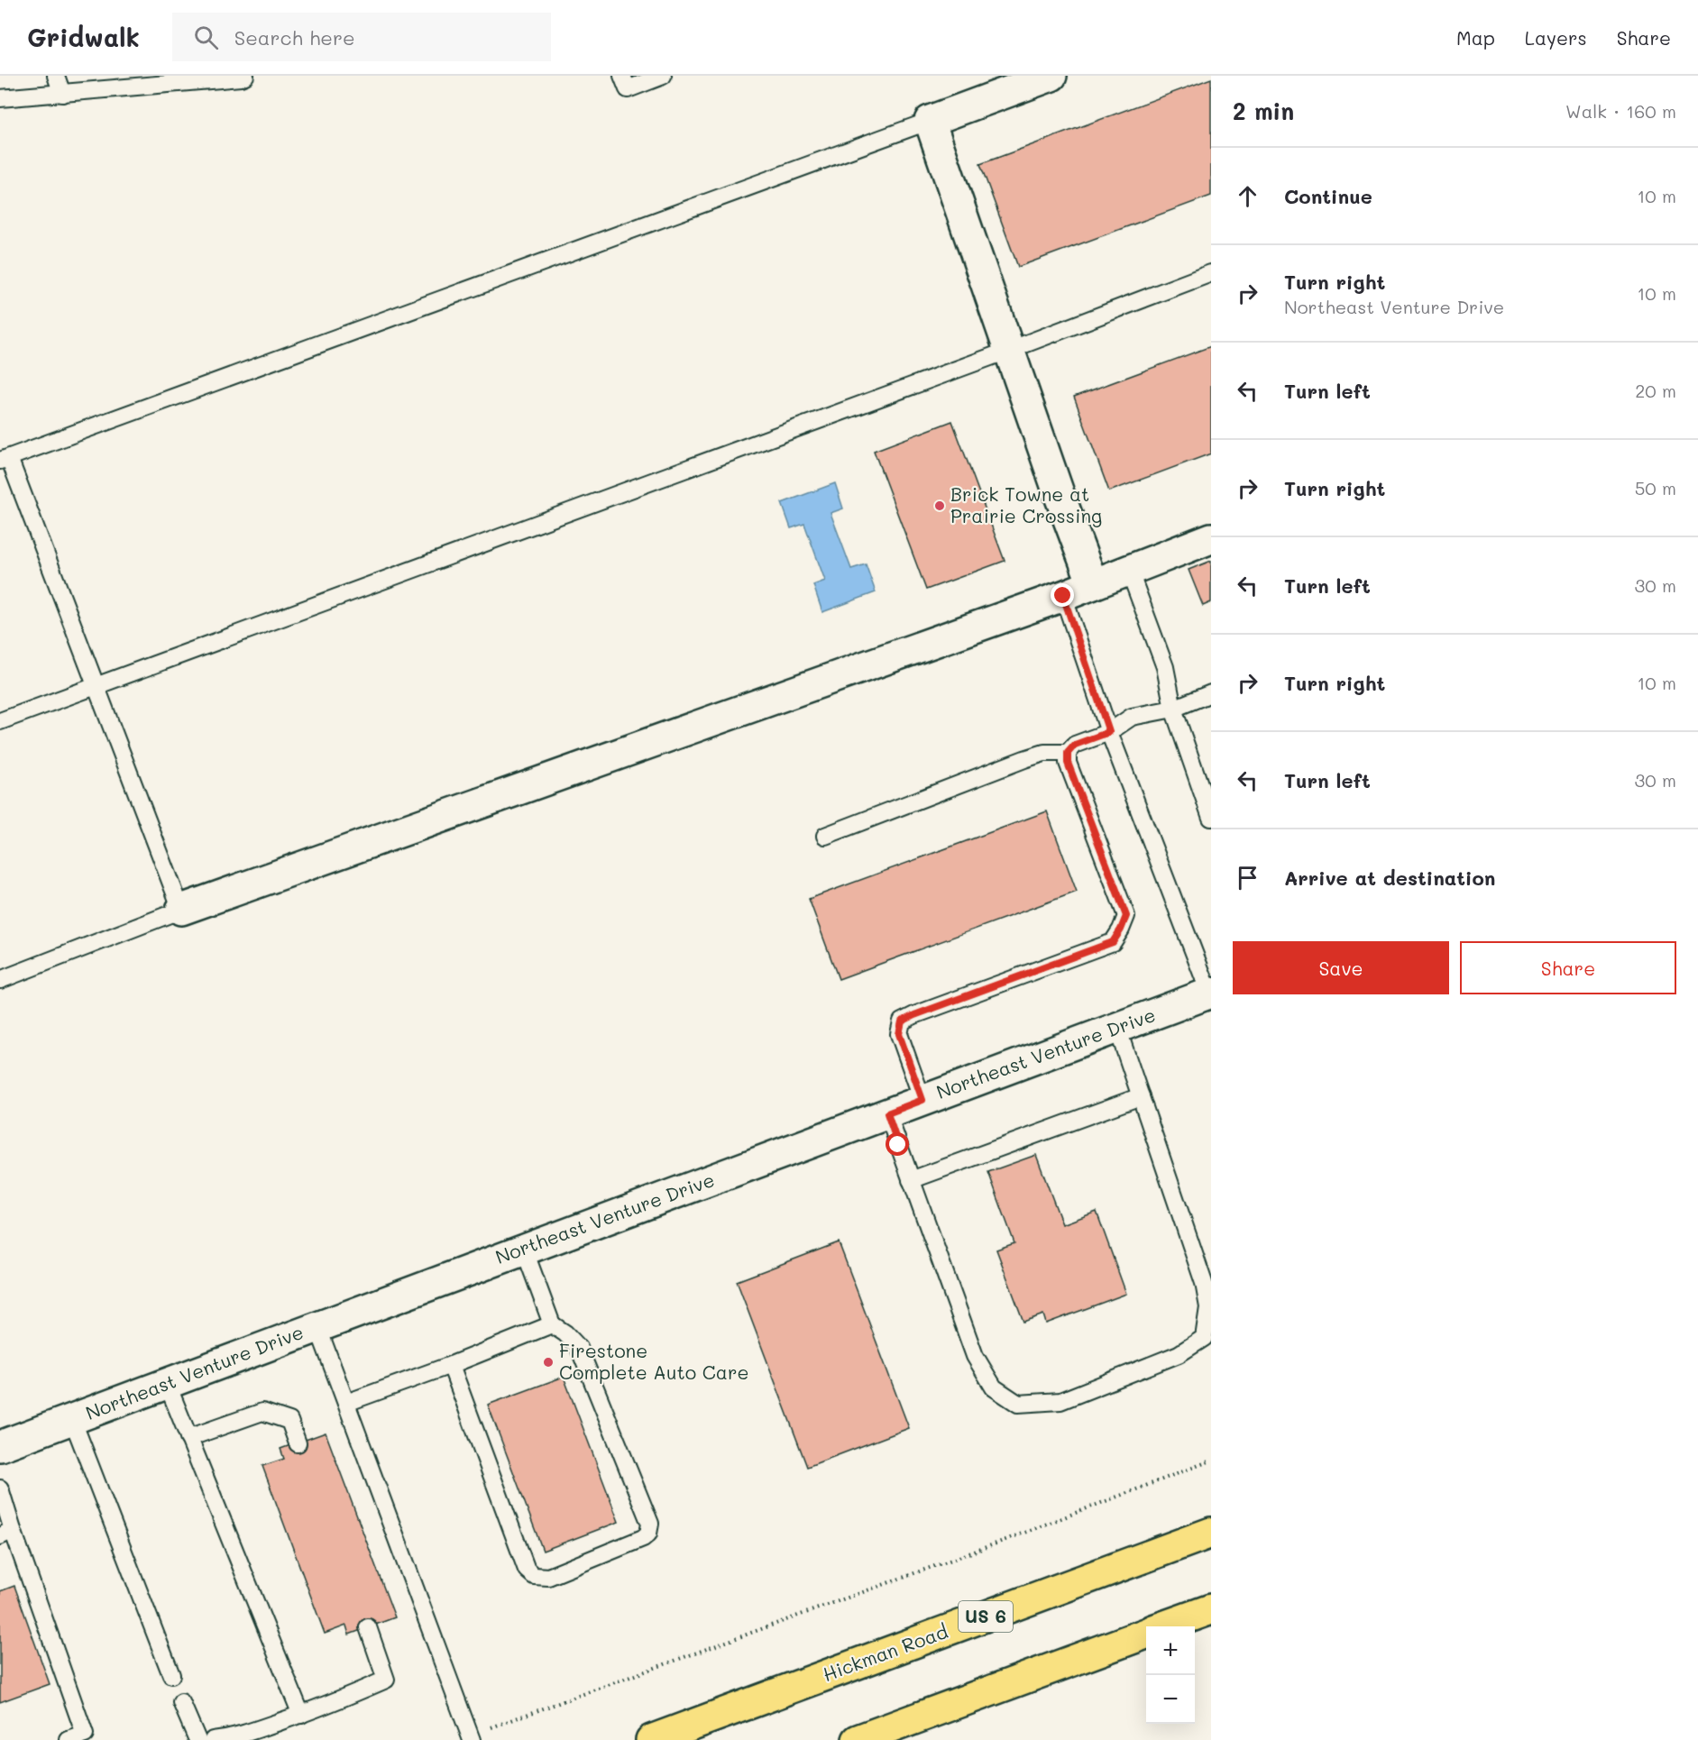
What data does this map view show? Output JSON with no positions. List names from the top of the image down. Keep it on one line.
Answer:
{"streets":{"highway":["US 6","Hickman Road"],"street":["Northeast Venture Drive"]},"places":["Brick Towne at Prairie Crossing","Firestone Complete Auto Care"],"page":{"header":"Gridwalk","search":"Search here","nav":["Map","Layers","Share"],"heading":["2 min","Walk · 160 m"],"list":[["Continue","10 m"],["Turn right","Northeast Venture Drive","10 m"],["Turn left","20 m"],["Turn right","50 m"],["Turn left","30 m"],["Turn right","10 m"],["Turn left","30 m"],"Arrive at destination"],"buttons":["Save","Share"],"map_buttons":["+","−"]}}
